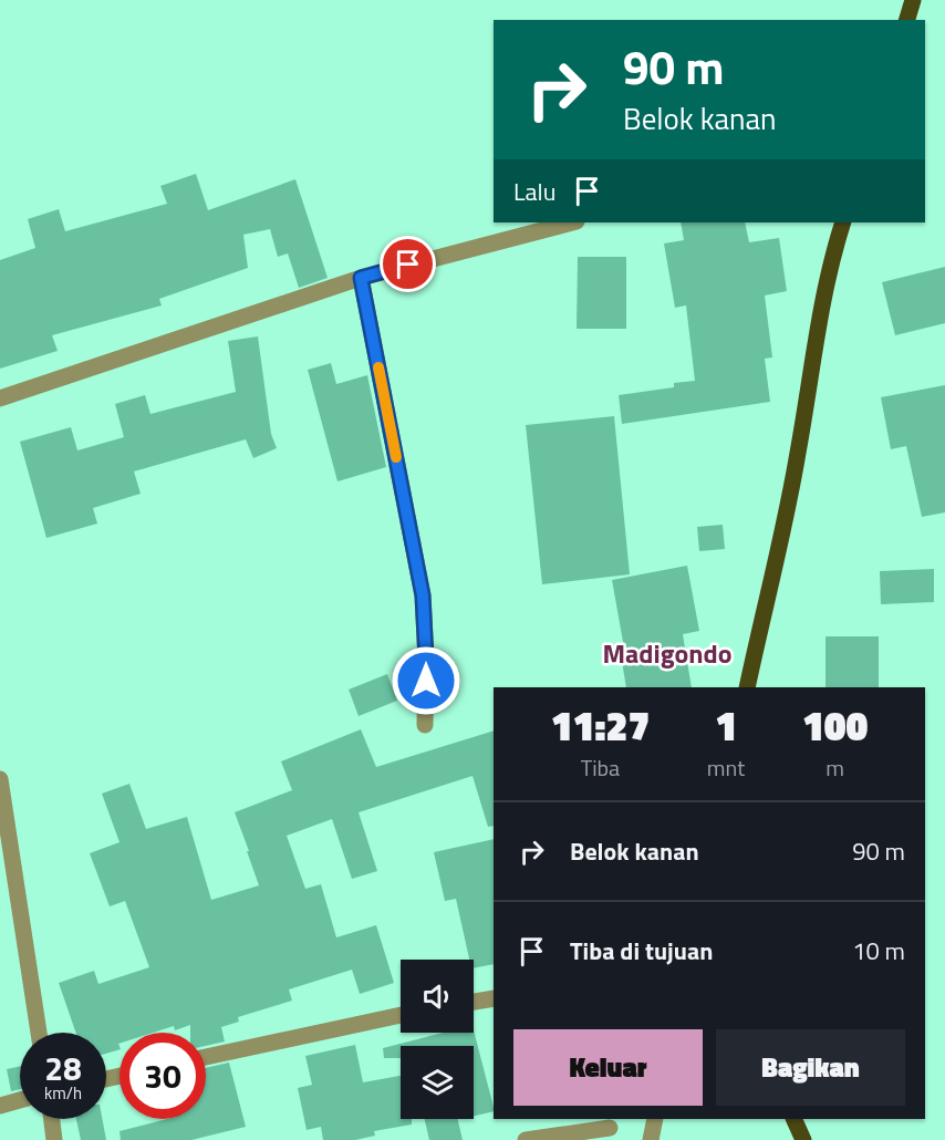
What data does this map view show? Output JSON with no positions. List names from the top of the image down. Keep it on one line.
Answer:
{"districts":["Madigondo"],"page":{"turn":["90 m","Belok kanan"],"then":"Lalu","eta":["11:27","Tiba","1","mnt","100","m"],"list":[{"name":"Belok kanan","value":"90 m"},{"name":"Tiba di tujuan","value":"10 m"}],"buttons":["Keluar","Bagikan"],"speed":"28 km/h","limit":"30"}}
